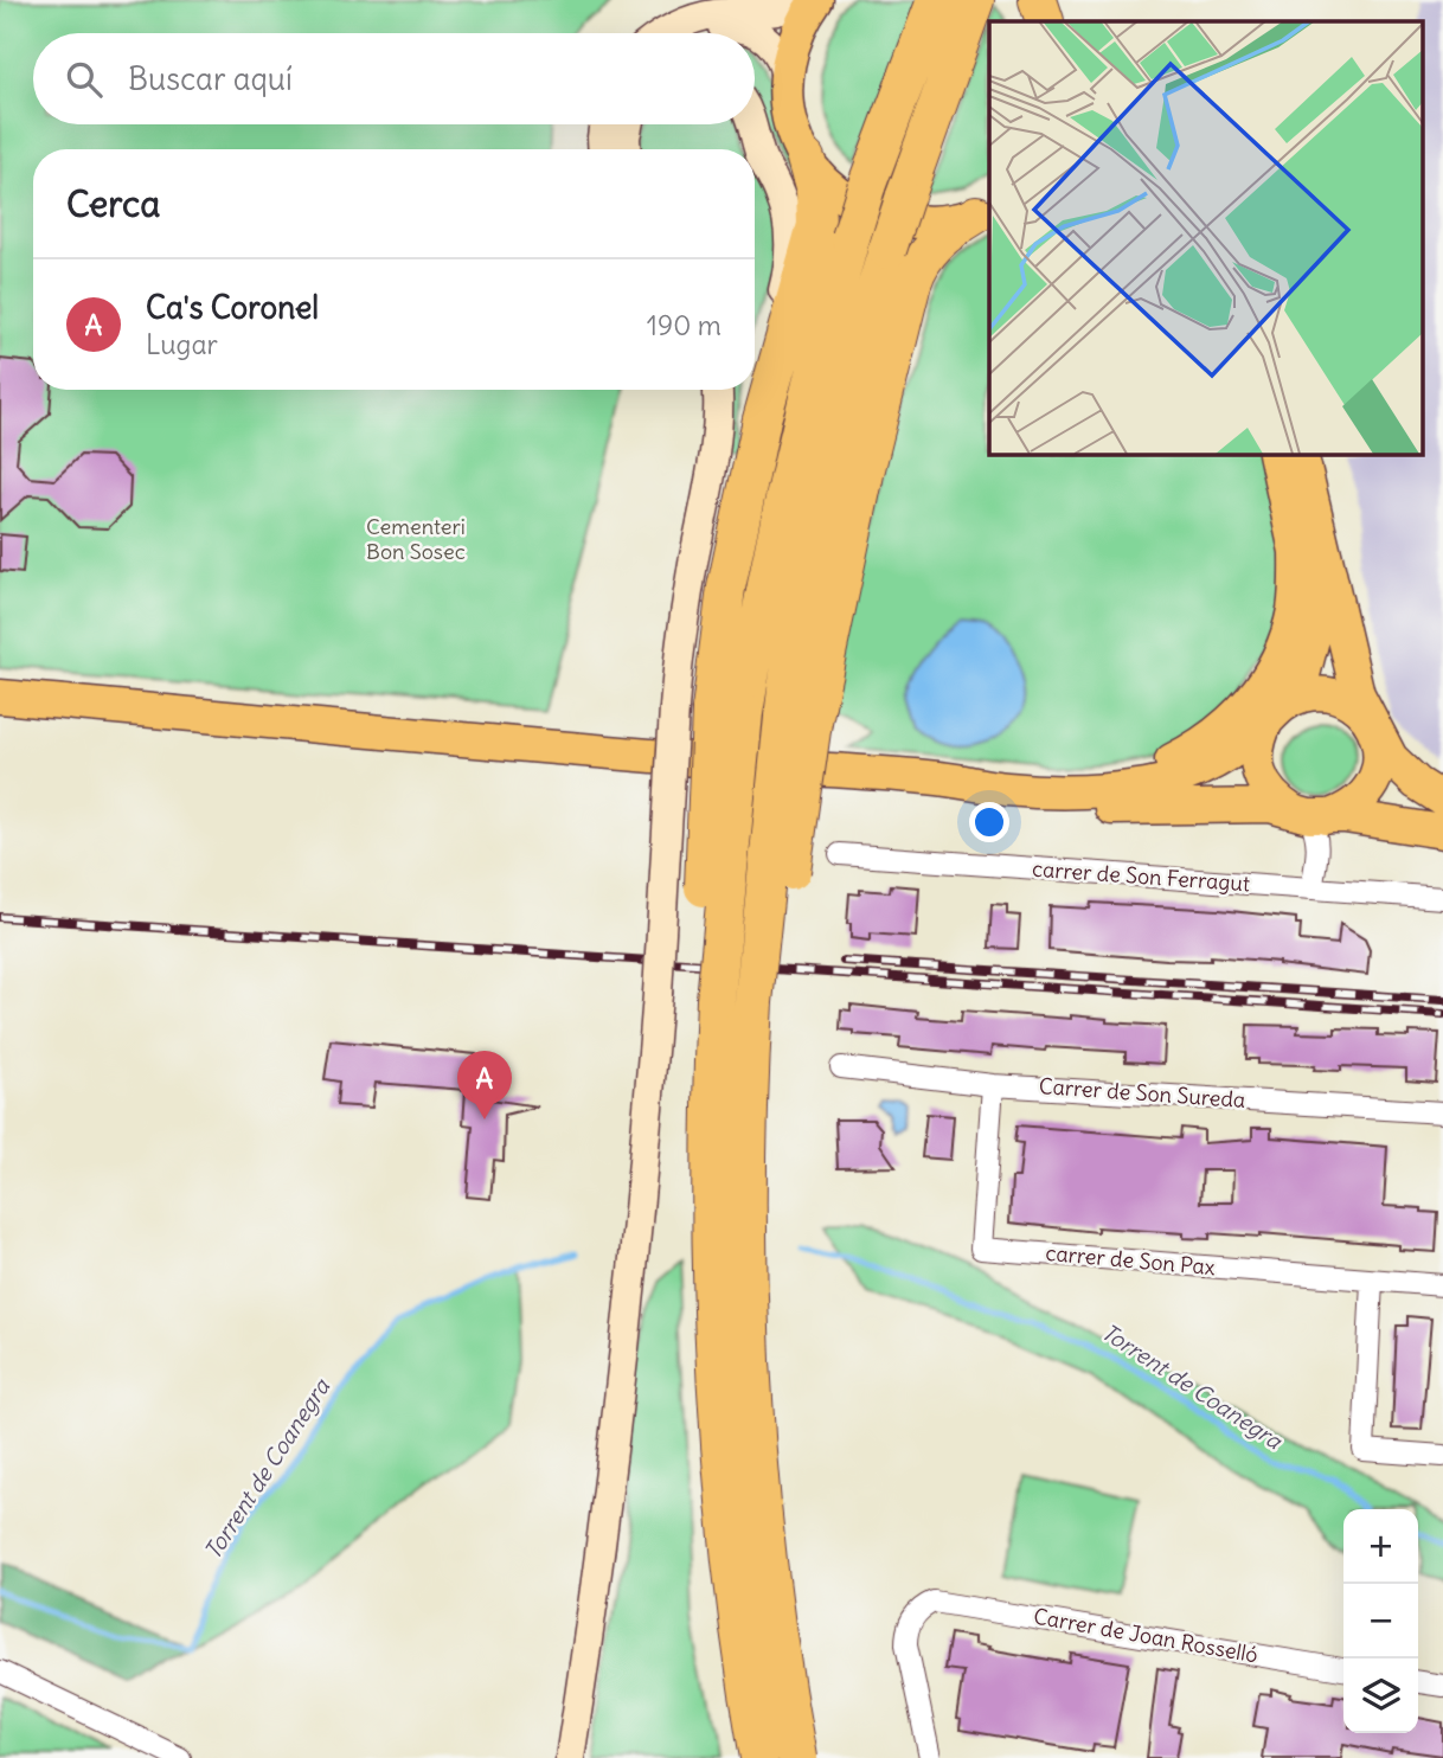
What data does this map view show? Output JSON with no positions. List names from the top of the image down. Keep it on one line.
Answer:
{"streets":{"street":["carrer de Son Ferragut","Carrer de Son Sureda","carrer de Son Pax","Carrer de Joan Rosselló"]},"crossings":[["Carrer de Son Sureda","carrer de Son Pax"]],"water":["Torrent de Coanegra"],"parks":["Cementeri Bon Sosec"],"page":{"search":"Buscar aquí","heading":"Cerca","list":[{"mark":"A","name":"Ca's Coronel","note":"Lugar","value":"190 m"}],"pins":"A","map_buttons":["+","−"]}}
